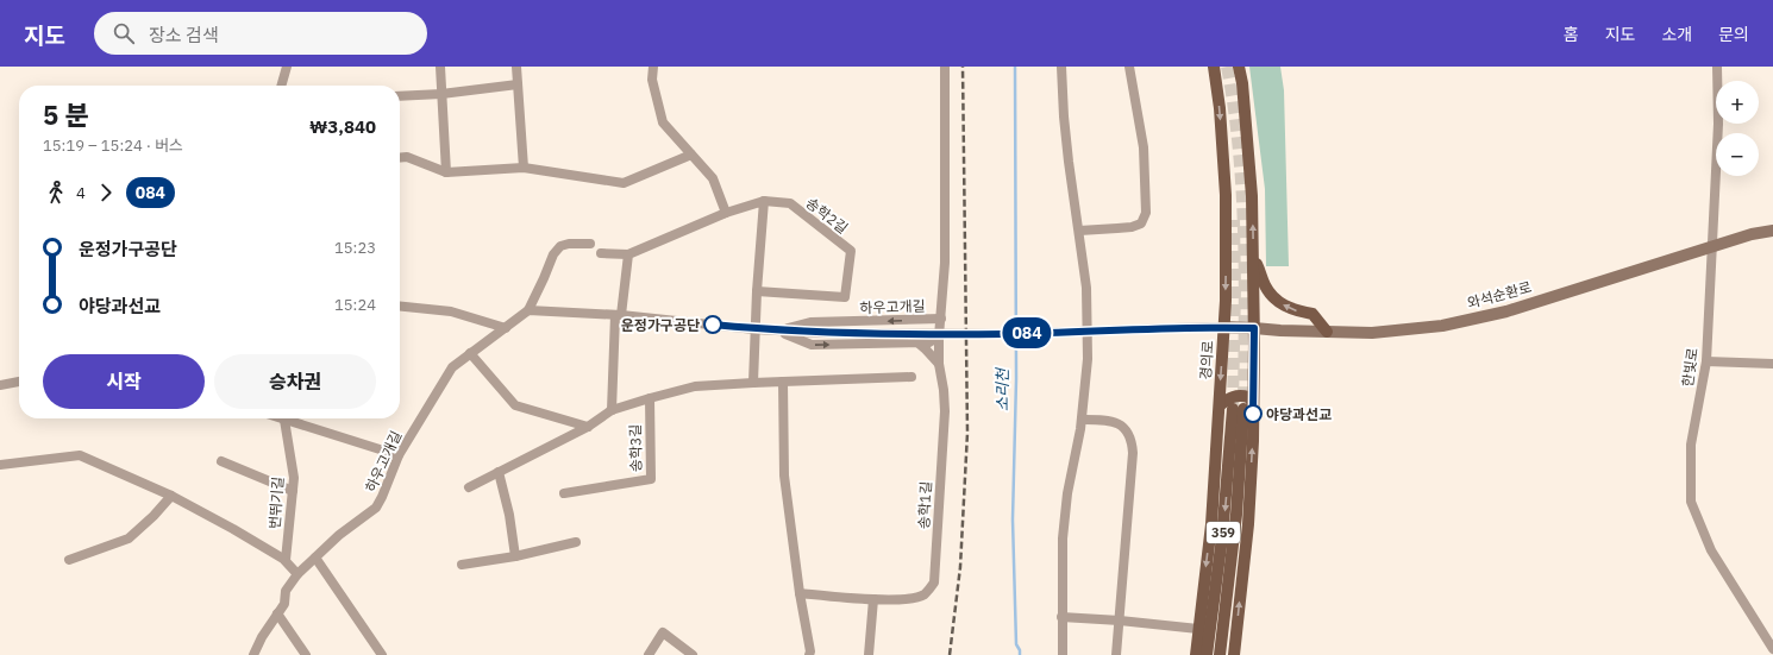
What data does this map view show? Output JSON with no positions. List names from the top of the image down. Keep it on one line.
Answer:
{"streets":{"main road":["경의로","359"],"street":["송학2길","와석순환로","하우고개길","한빛로","송학3길","번뛰기길","송학1길"]},"crossings":[["와석순환로","하우고개길"],["와석순환로","경의로"],["와석순환로","한빛로"],["하우고개길","경의로"],["하우고개길","송학3길"],["하우고개길","송학1길"]],"water":["소리천"],"places":["운정가구공단","야당과선교"],"lines":["bus line 084"],"page":{"header":"지도","search":"장소 검색","nav":["홈","지도","소개","문의"],"on_map":"084","map_buttons":["+","−"],"heading":["5 분","15:19 – 15:24 · 버스","₩3,840"],"legs":["4","084"],"list":[{"name":"운정가구공단","value":"15:23"},{"name":"야당과선교","value":"15:24"}],"buttons":["시작","승차권"]}}
